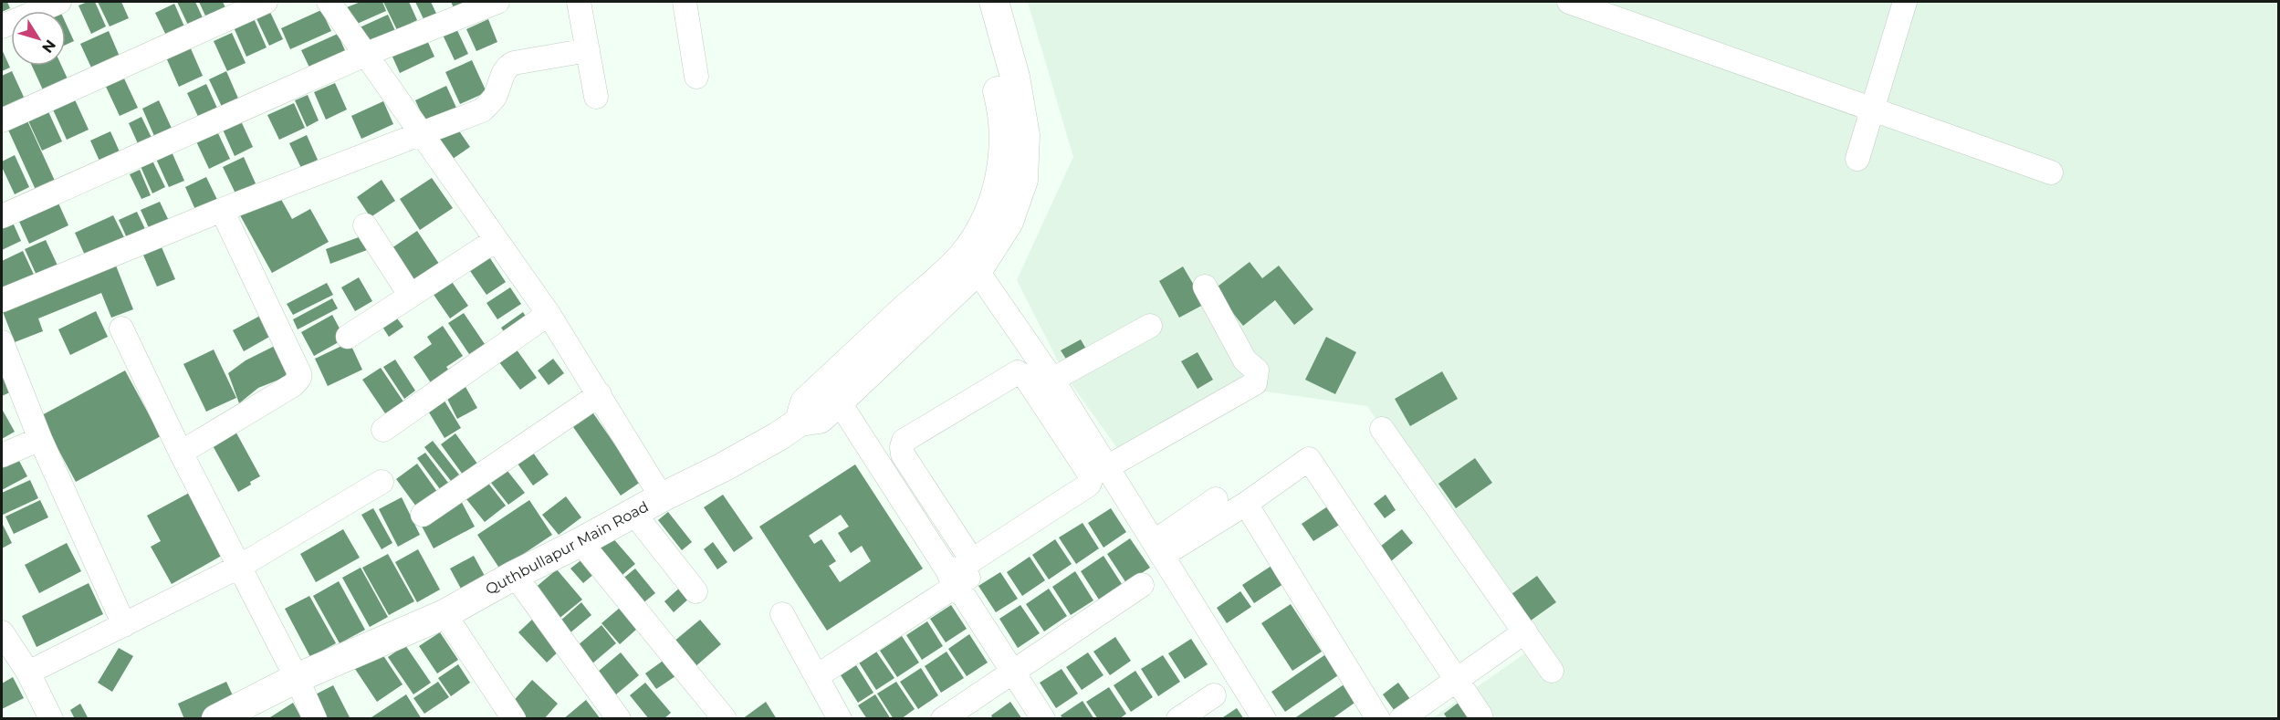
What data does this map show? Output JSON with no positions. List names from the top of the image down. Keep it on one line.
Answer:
{"streets":{"main road":["Quthbullapur Main Road"]},"north":"bottom right"}
